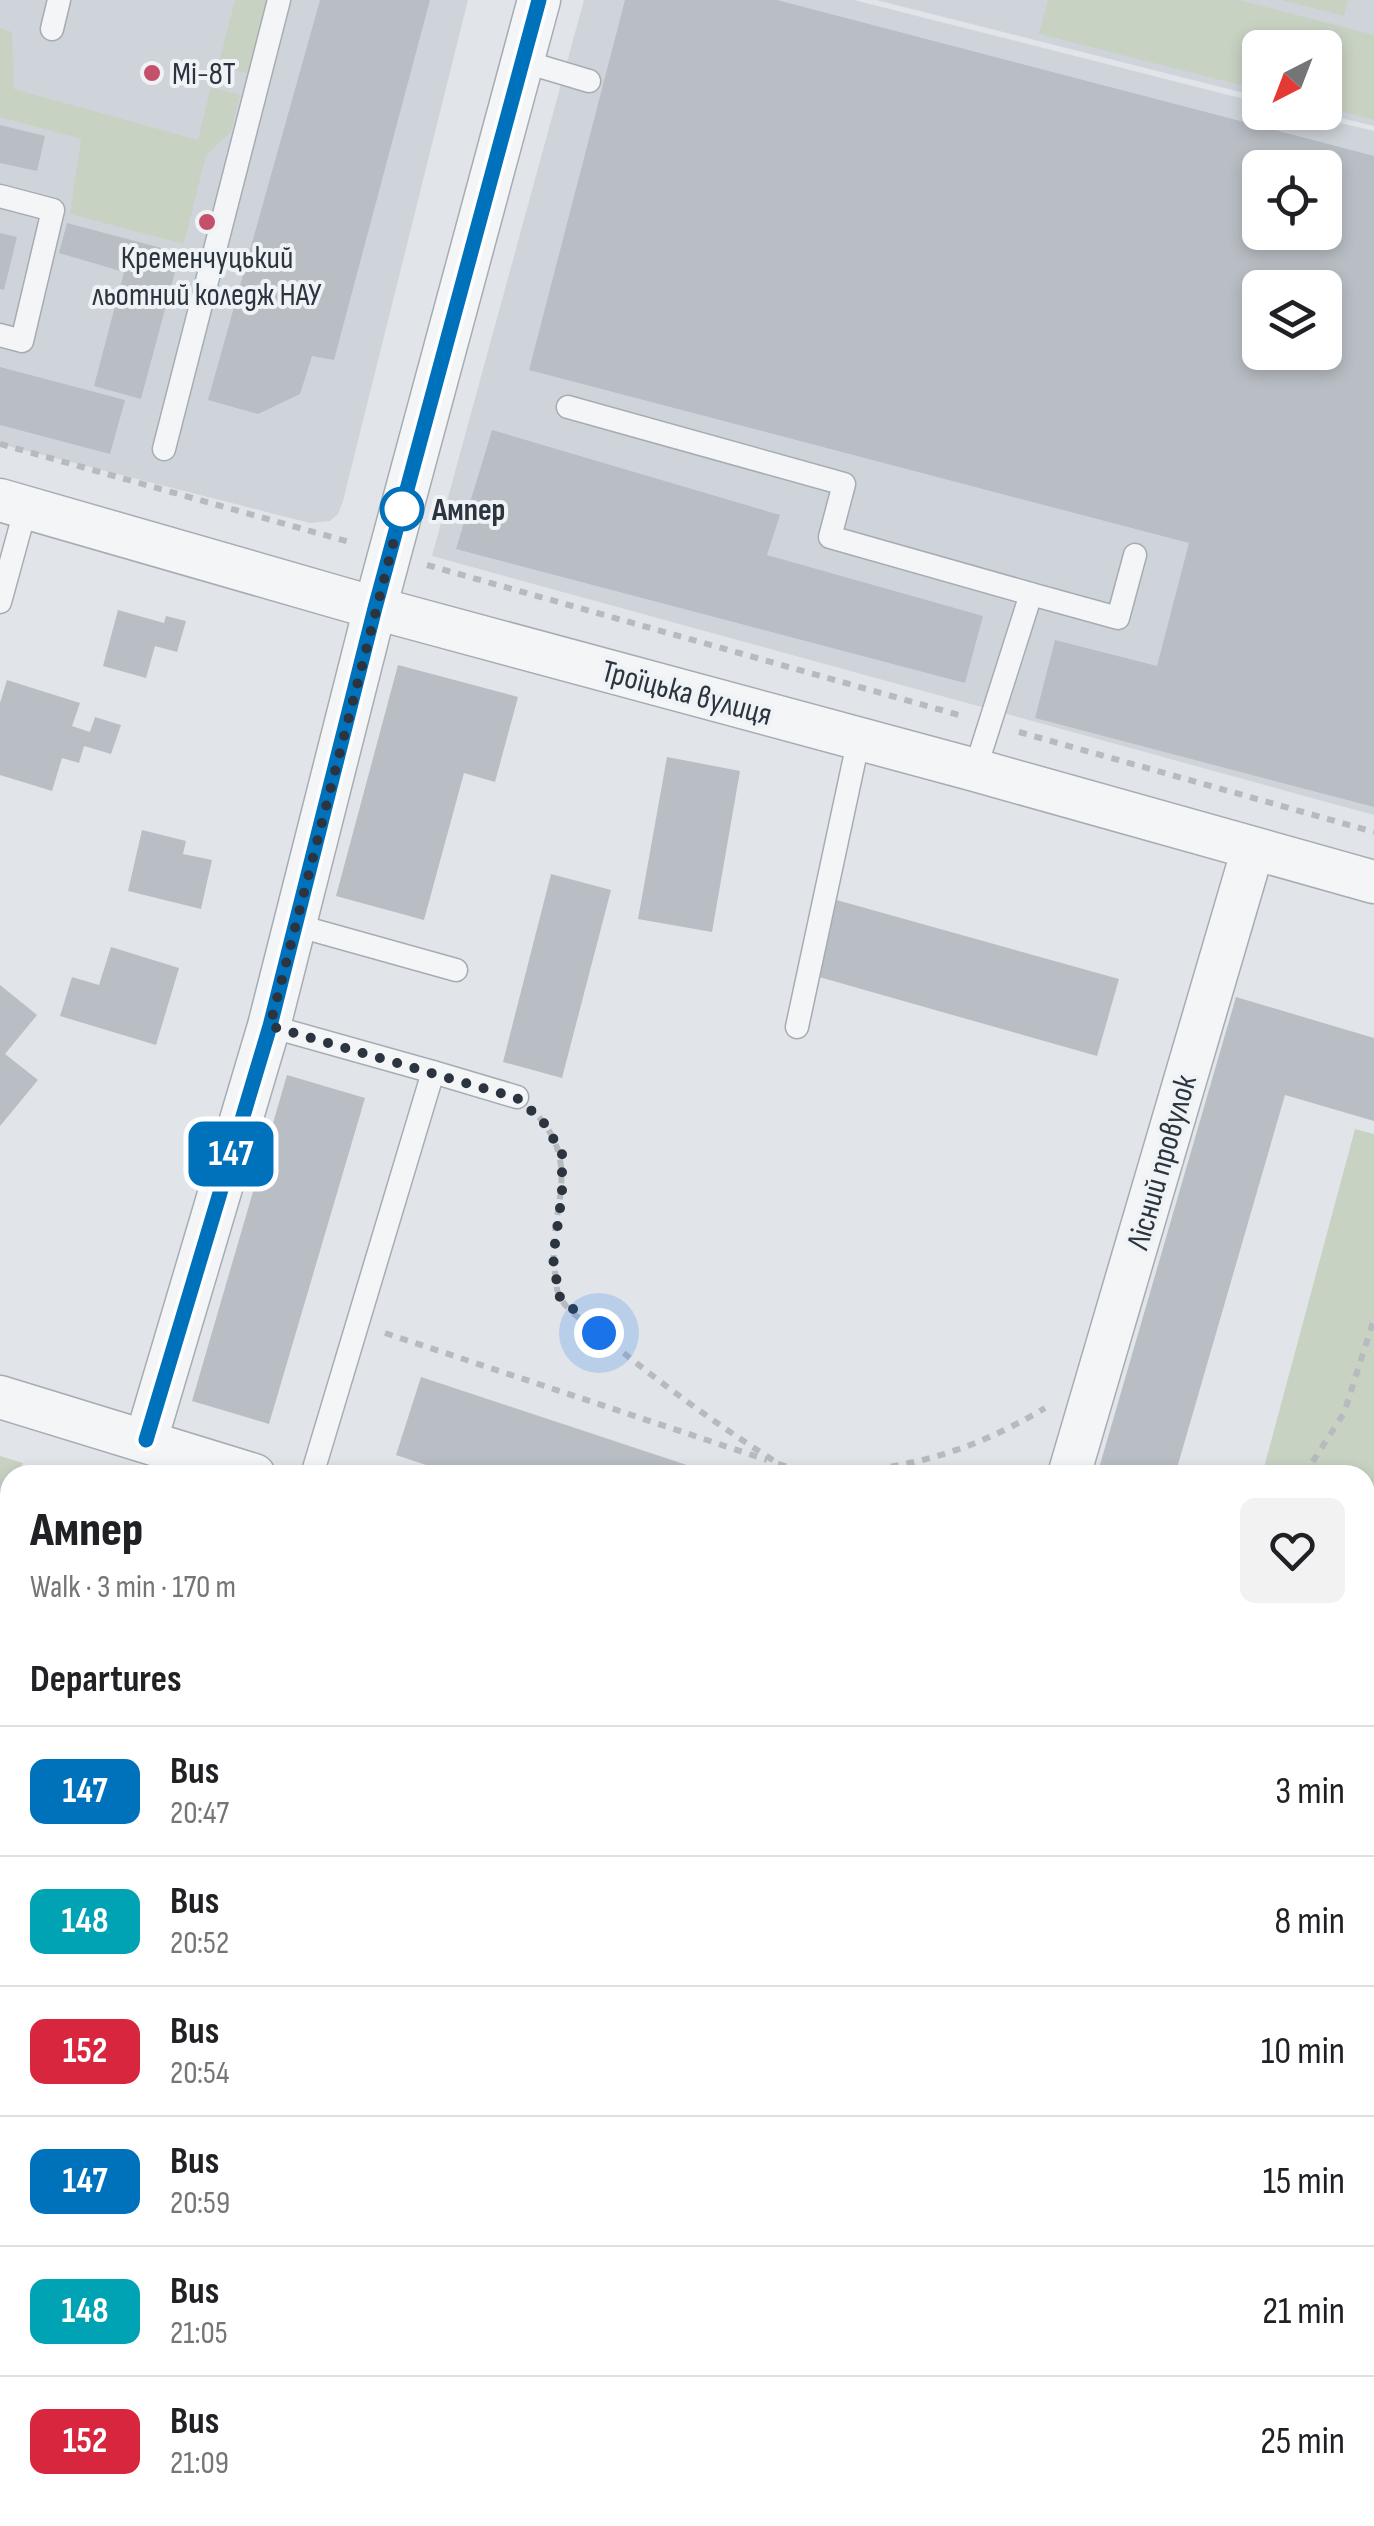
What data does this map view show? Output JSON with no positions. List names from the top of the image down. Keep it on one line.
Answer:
{"streets":{"street":["Троїцька вулиця","Лісний провулок"]},"crossings":[["Троїцька вулиця","Лісний провулок"]],"places":["Мі-8Т","Кременчуцький льотний коледж НАУ","Ампер"],"lines":["bus line 147"],"north":"bottom left","page":{"on_map":"147","heading":[["Ампер","Walk · 3 min · 170 m"],"Departures"],"list":[{"mark":"147","name":"Bus","note":"20:47","value":"3 min"},{"mark":"148","name":"Bus","note":"20:52","value":"8 min"},{"mark":"152","name":"Bus","note":"20:54","value":"10 min"},{"mark":"147","name":"Bus","note":"20:59","value":"15 min"},{"mark":"148","name":"Bus","note":"21:05","value":"21 min"},{"mark":"152","name":"Bus","note":"21:09","value":"25 min"}]}}
